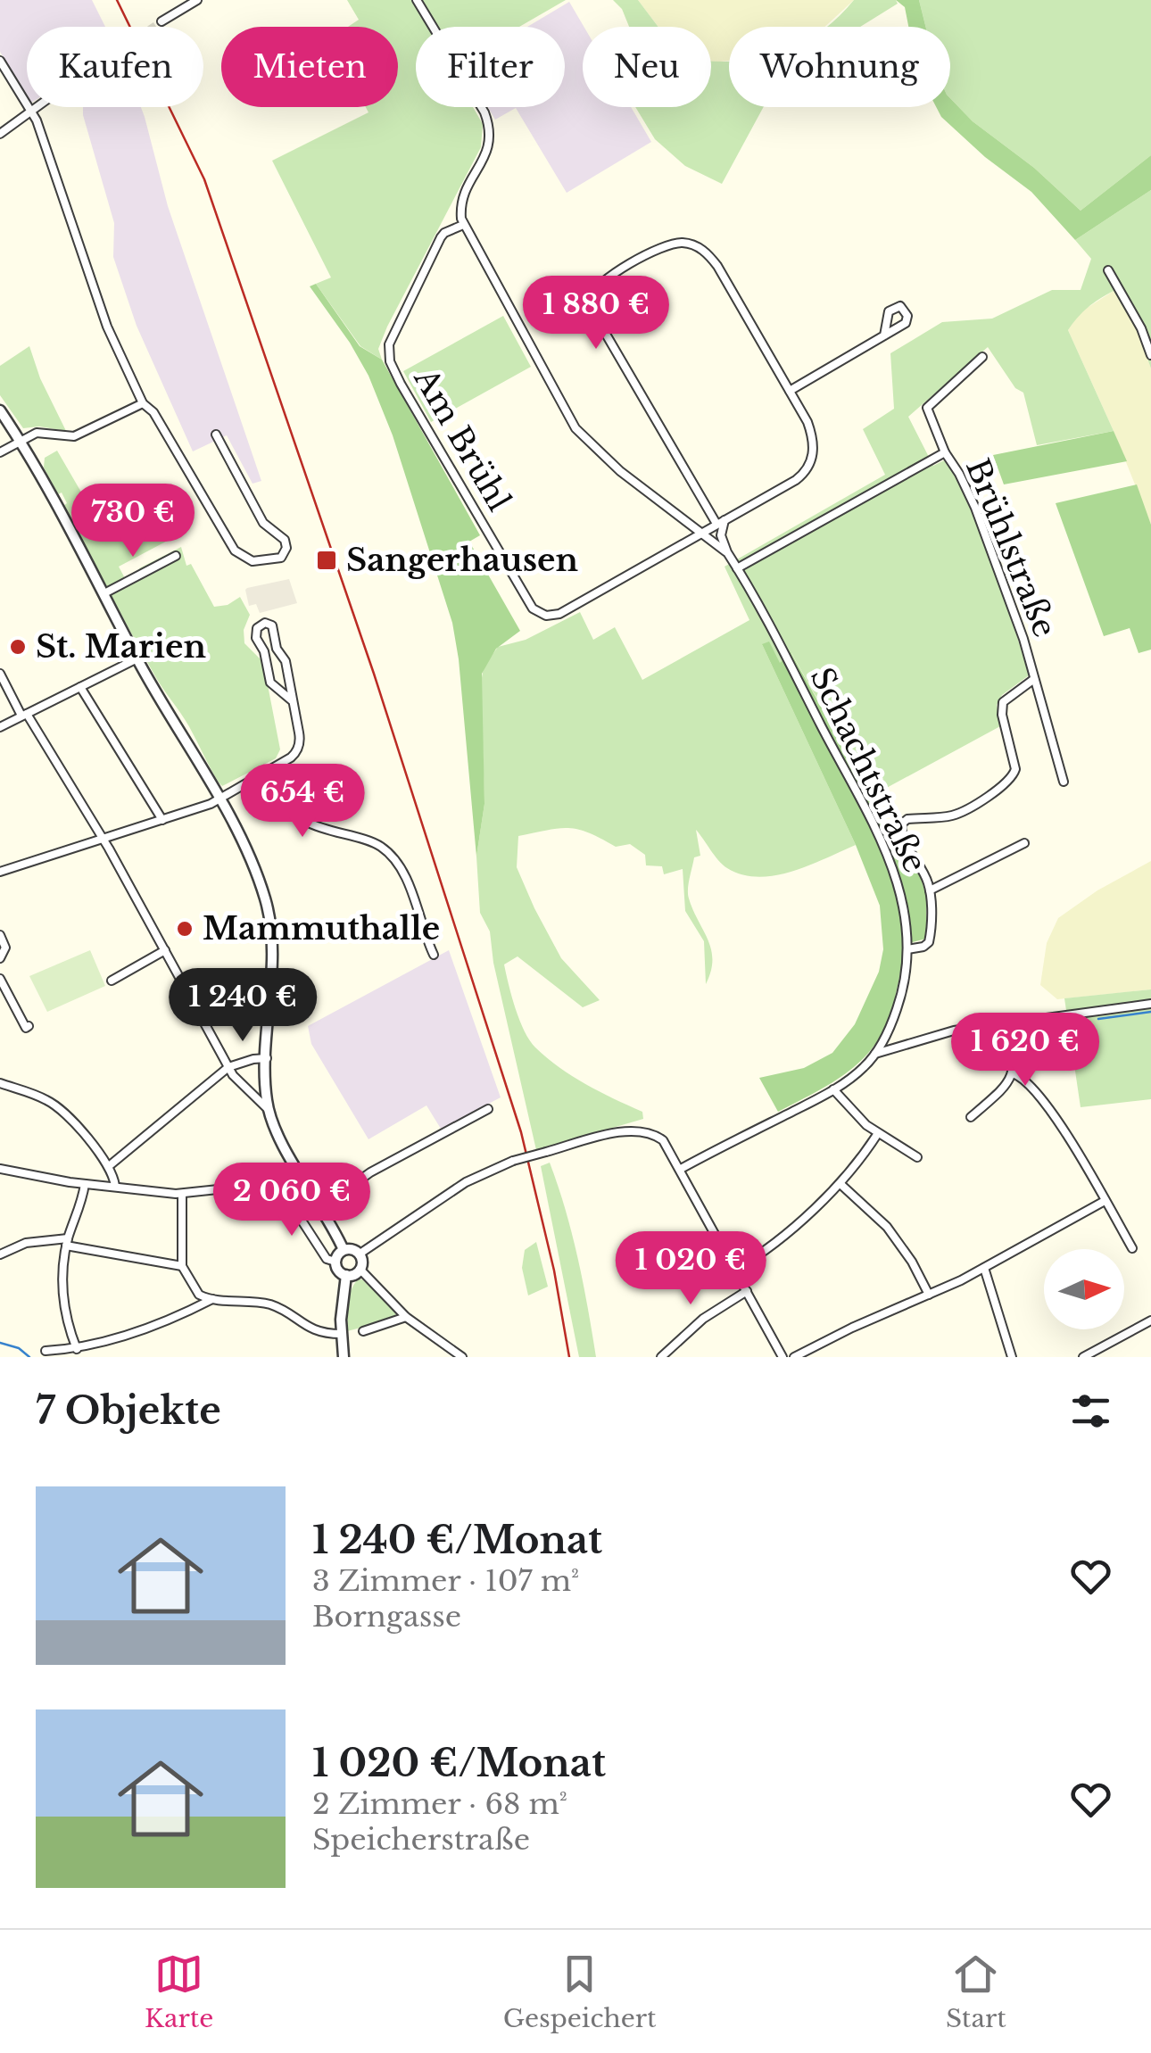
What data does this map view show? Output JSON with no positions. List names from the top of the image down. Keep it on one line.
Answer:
{"streets":{"street":["Am Brühl","Brühlstraße","Schachtstraße"]},"places":{"transit":["Sangerhausen"],"other":["St. Marien","Mammuthalle"]},"north":"right","page":{"chip":["Kaufen","Mieten","Filter","Neu","Wohnung"],"price":["1 880 €","730 €","654 €","1 240 €","1 620 €","2 060 €","1 020 €"],"heading":"7 Objekte","list":[{"name":"1 240 €/Monat","note":"3 Zimmer · 107 m² · Borngasse"},{"name":"1 020 €/Monat","note":"2 Zimmer · 68 m² · Speicherstraße"}],"tabs":["Karte","Gespeichert","Start"]}}
